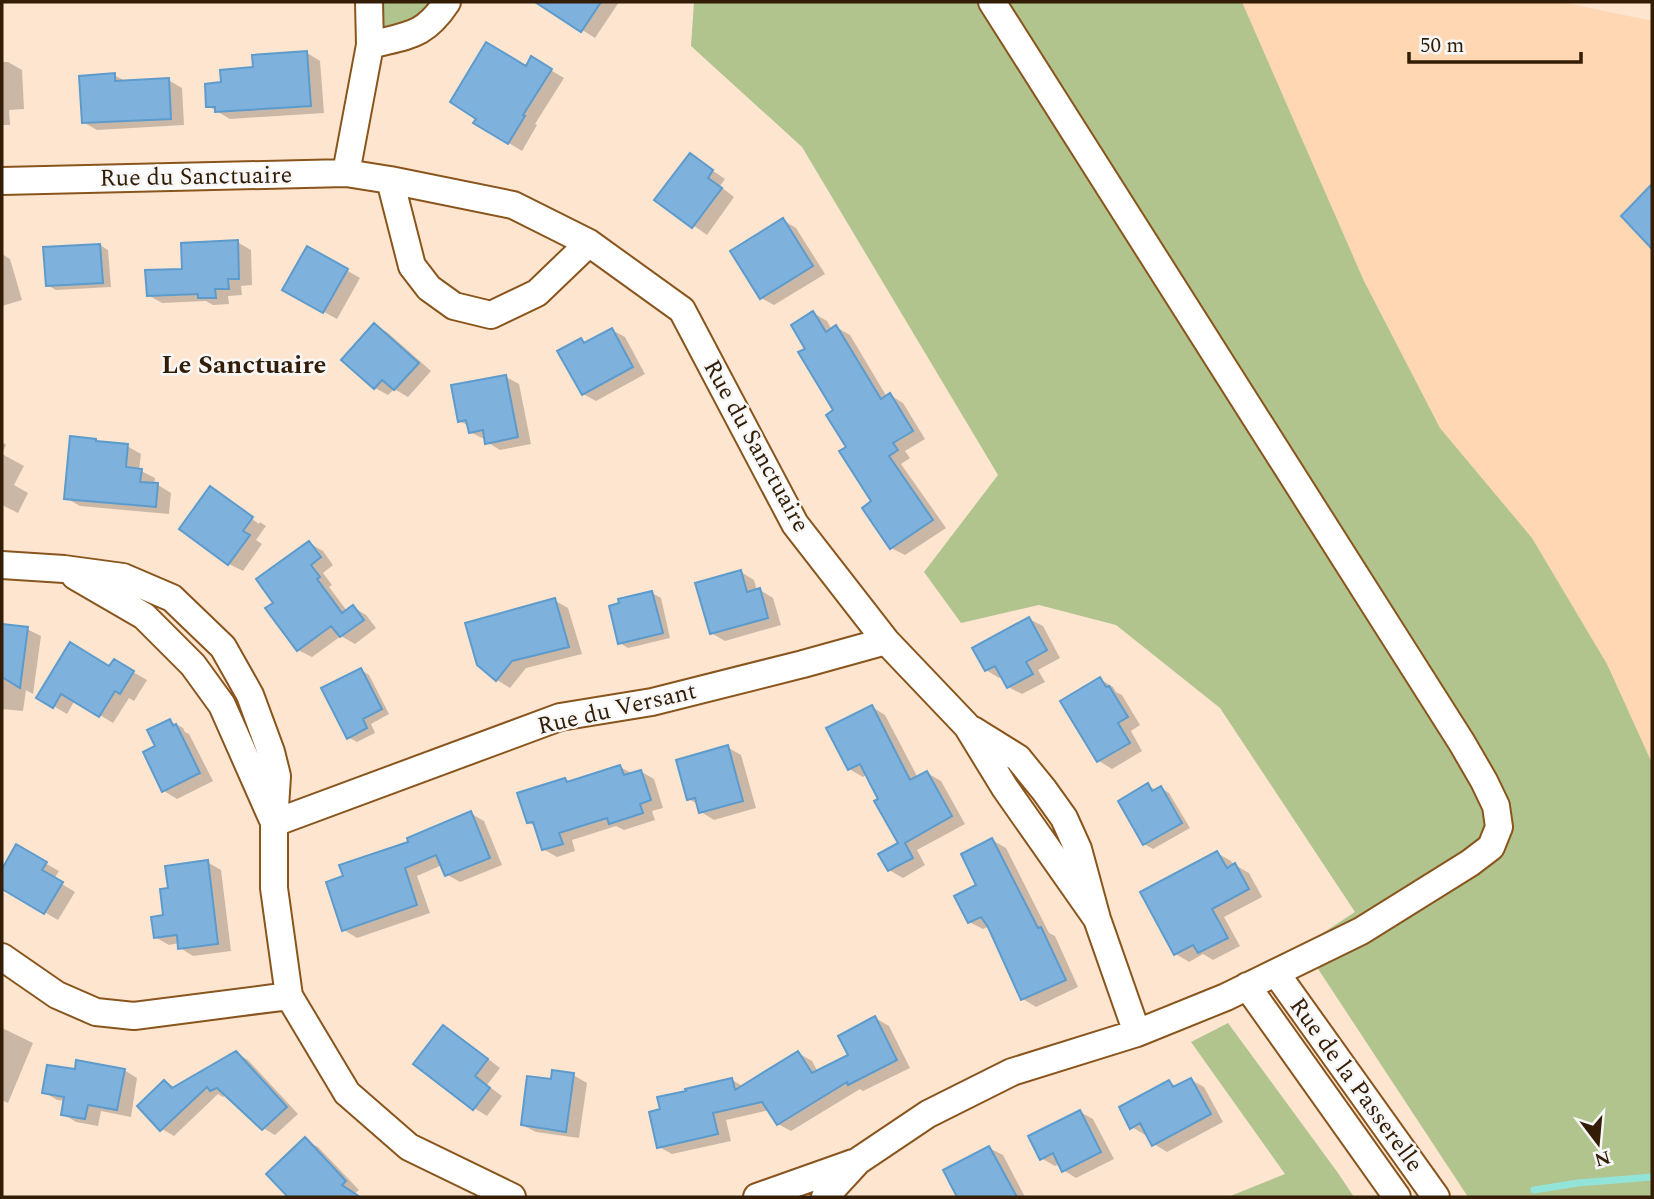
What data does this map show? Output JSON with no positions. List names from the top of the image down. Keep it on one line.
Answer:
{"streets":{"street":["Rue du Sanctuaire","Rue du Versant","Rue de la Passerelle"]},"crossings":[["Rue du Sanctuaire","Rue du Versant"]],"districts":["Le Sanctuaire"],"scale_bar":"50 m","north":"bottom"}
